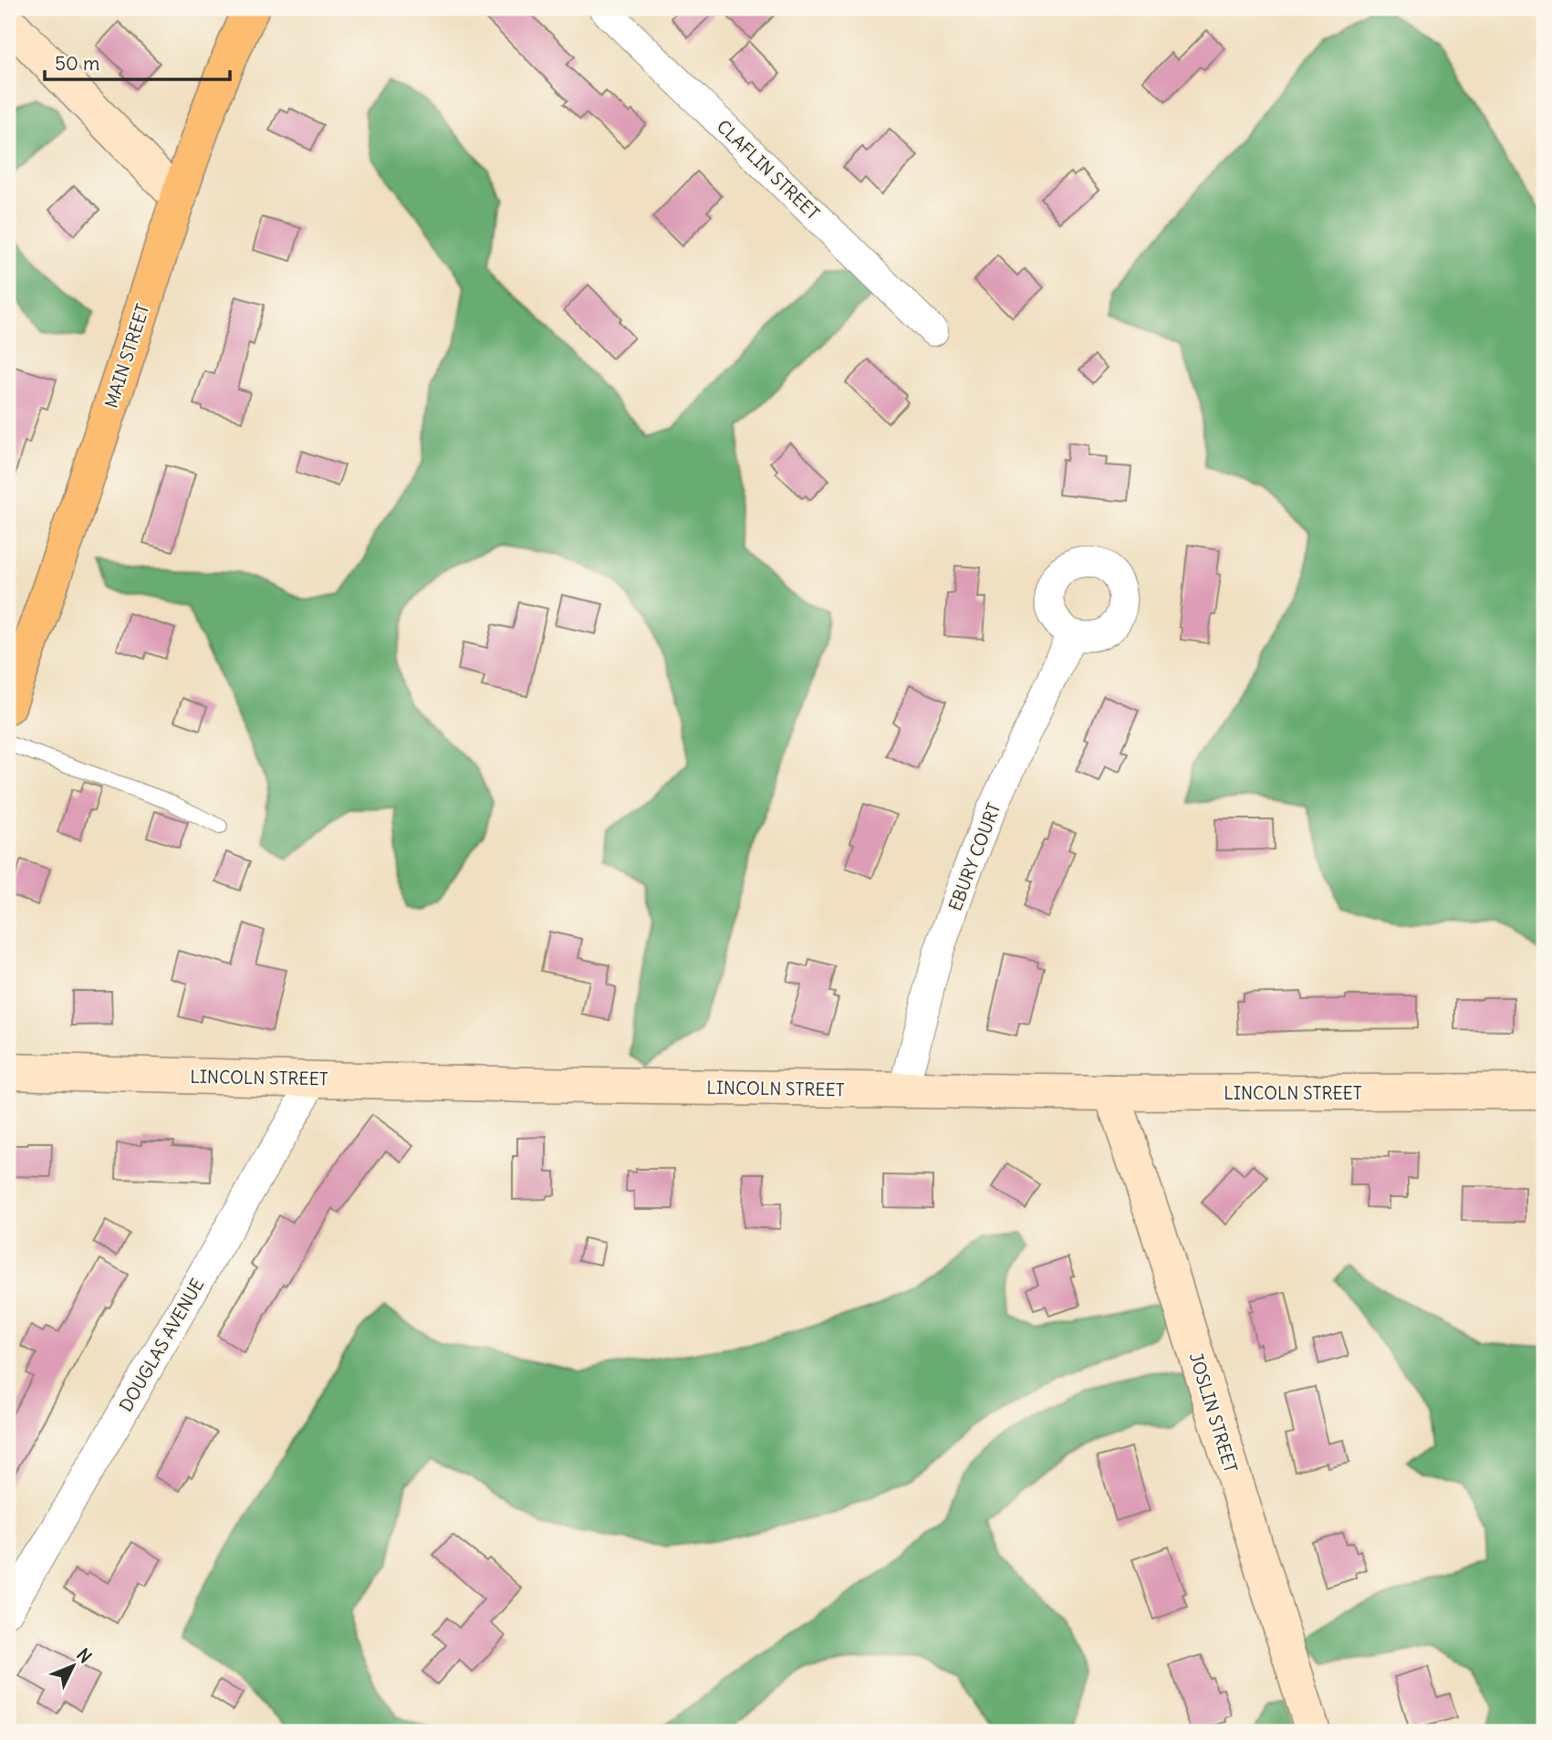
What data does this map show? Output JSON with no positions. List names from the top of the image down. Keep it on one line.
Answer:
{"streets":{"main road":["MAIN STREET"],"street":["CLAFLIN STREET","EBURY COURT","LINCOLN STREET","DOUGLAS AVENUE","JOSLIN STREET"]},"crossings":[["EBURY COURT","LINCOLN STREET"],["LINCOLN STREET","DOUGLAS AVENUE"],["LINCOLN STREET","JOSLIN STREET"]],"scale_bar":"50 m","north":"top right"}
